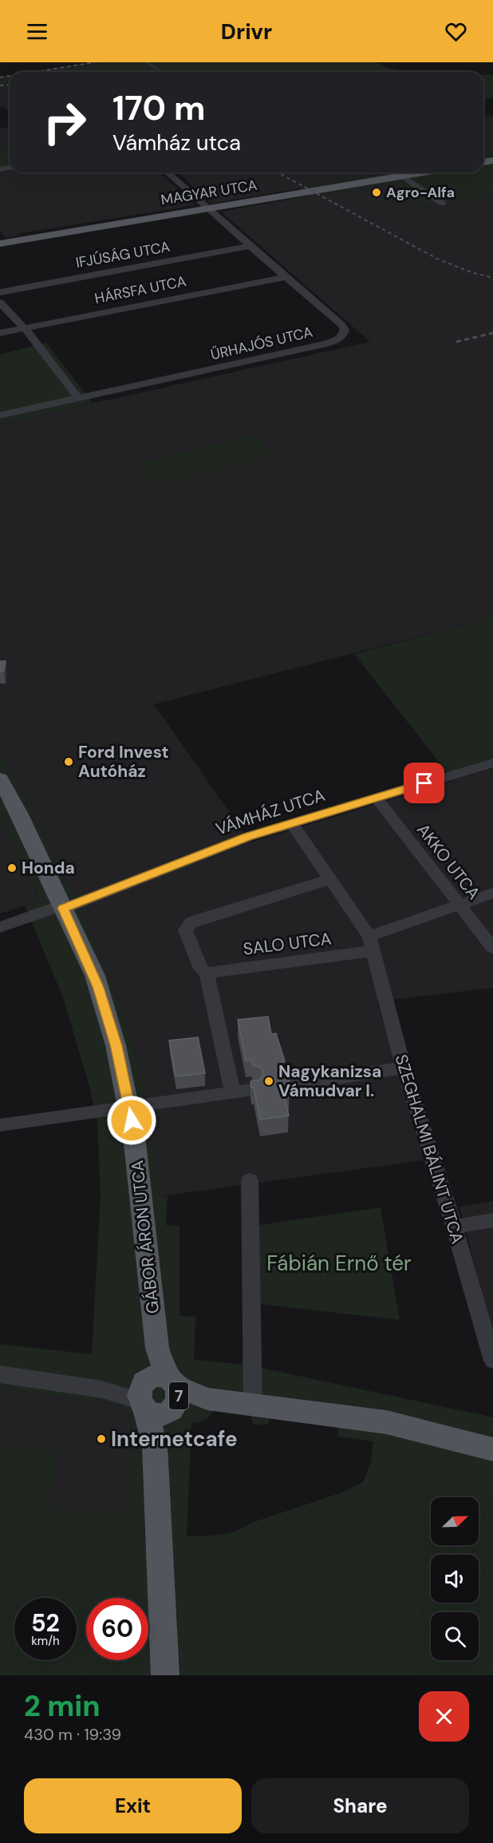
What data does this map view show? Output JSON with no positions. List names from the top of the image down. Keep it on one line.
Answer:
{"streets":{"main road":["MAGYAR UTCA","GÁBOR ÁRON UTCA","7"],"street":["IFJÚSÁG UTCA","HÁRSFA UTCA","ŰRHAJÓS UTCA","VÁMHÁZ UTCA","AKKO UTCA","SALO UTCA","SZEGHALMI BÁLINT UTCA"]},"crossings":[["MAGYAR UTCA","ŰRHAJÓS UTCA"],["IFJÚSÁG UTCA","ŰRHAJÓS UTCA"],["HÁRSFA UTCA","ŰRHAJÓS UTCA"],["VÁMHÁZ UTCA","AKKO UTCA"],["VÁMHÁZ UTCA","SZEGHALMI BÁLINT UTCA"],["VÁMHÁZ UTCA","GÁBOR ÁRON UTCA"],["AKKO UTCA","SALO UTCA"],["SALO UTCA","SZEGHALMI BÁLINT UTCA"]],"parks":["Fábián Ernő tér"],"places":["Agro-Alfa","Ford Invest Autóház","Honda","Nagykanizsa Vámudvar I.","Internetcafe"],"north":"top right","page":{"header":"Drivr","turn":["170 m","Vámház utca"],"speed":"52 km/h","limit":"60","heading":["2 min","430 m · 19:39"],"buttons":["Exit","Share"]}}
